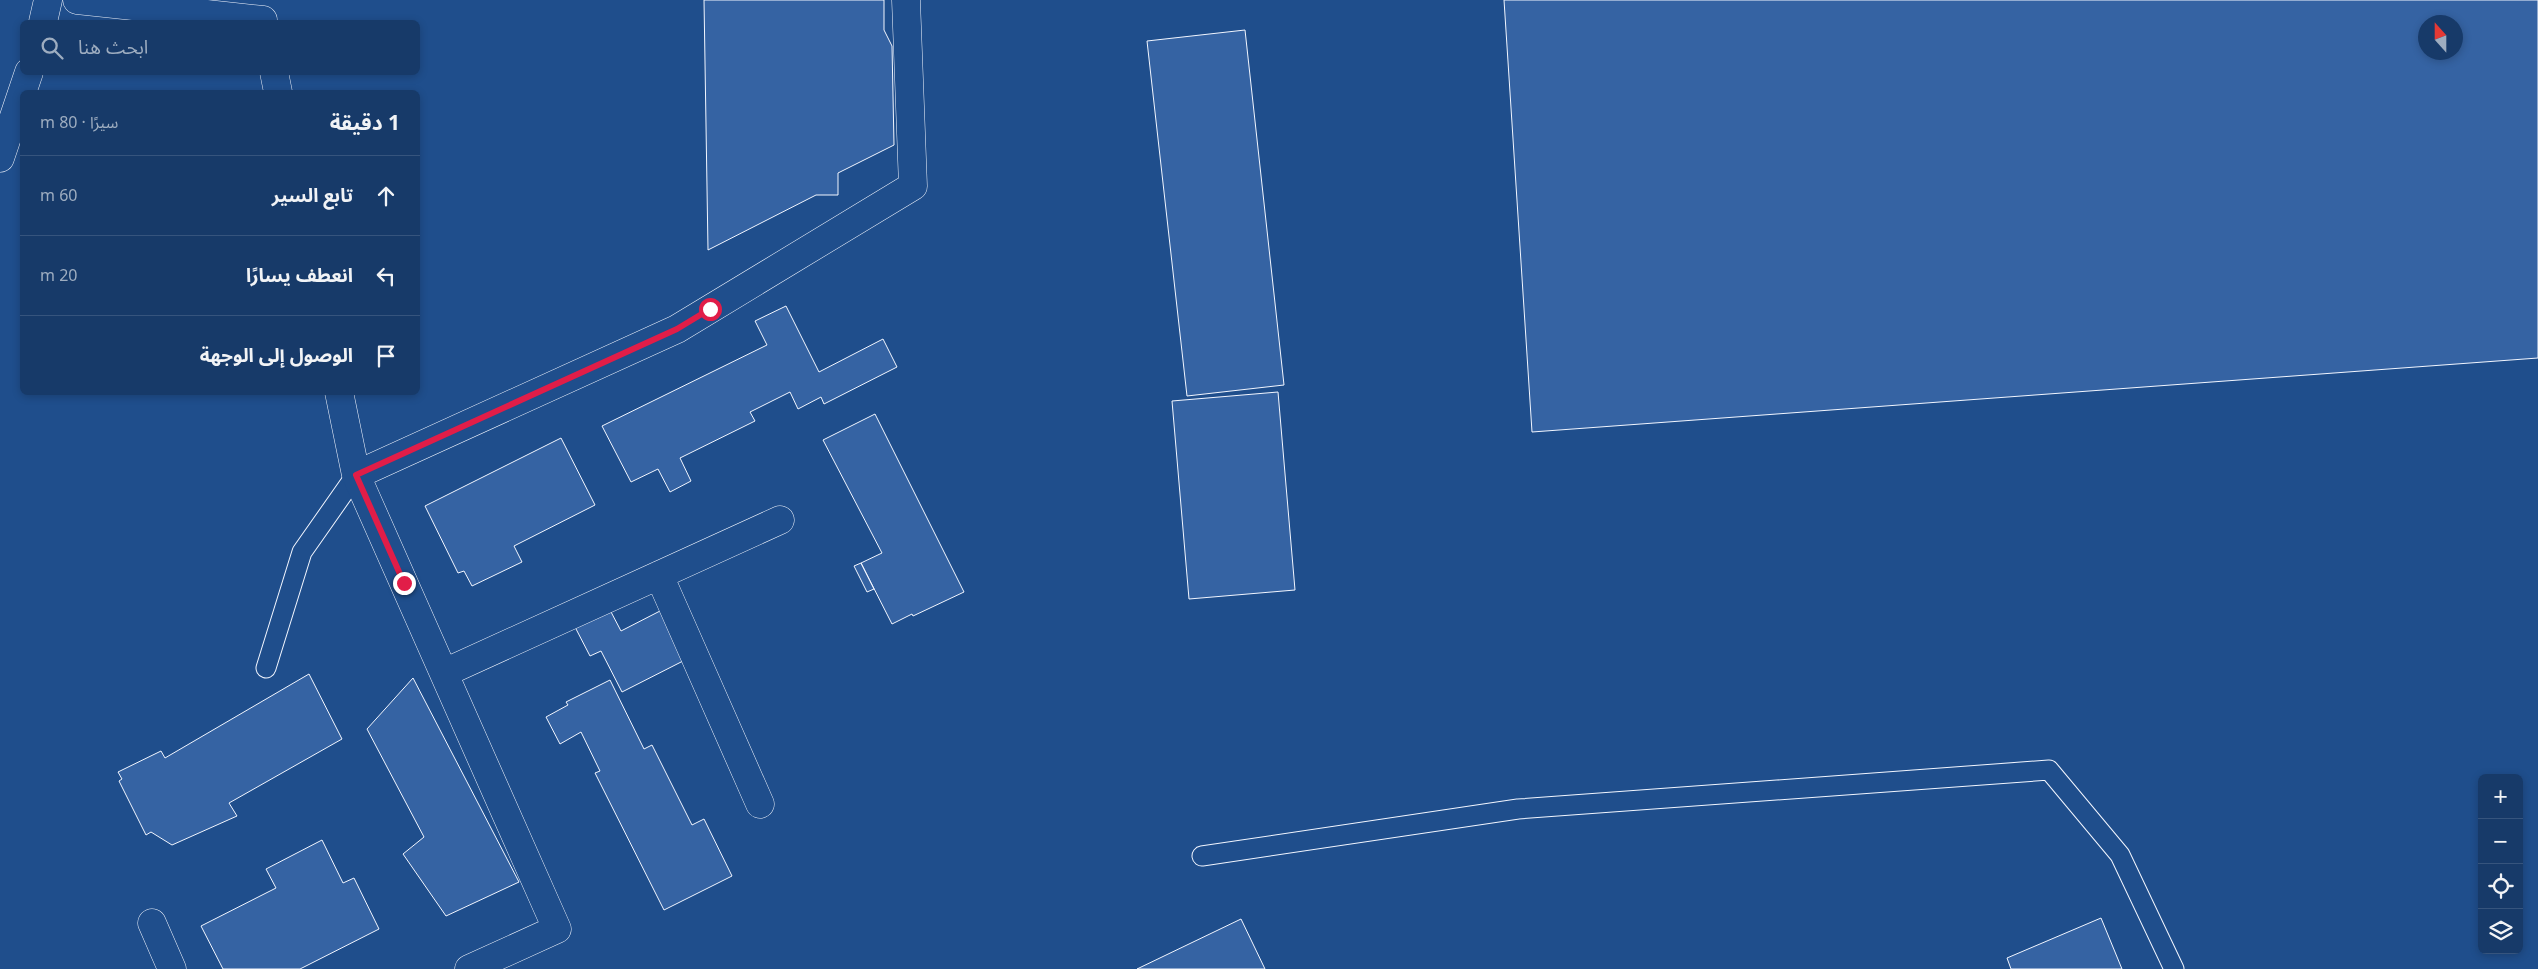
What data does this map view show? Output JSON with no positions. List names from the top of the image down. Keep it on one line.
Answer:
{"north":"top","page":{"search":"ابحث هنا","heading":["1 دقيقة","سيرًا · 80 m"],"list":[["تابع السير","60 m"],["انعطف يسارًا","20 m"],"الوصول إلى الوجهة"],"map_buttons":["+","−"]}}
